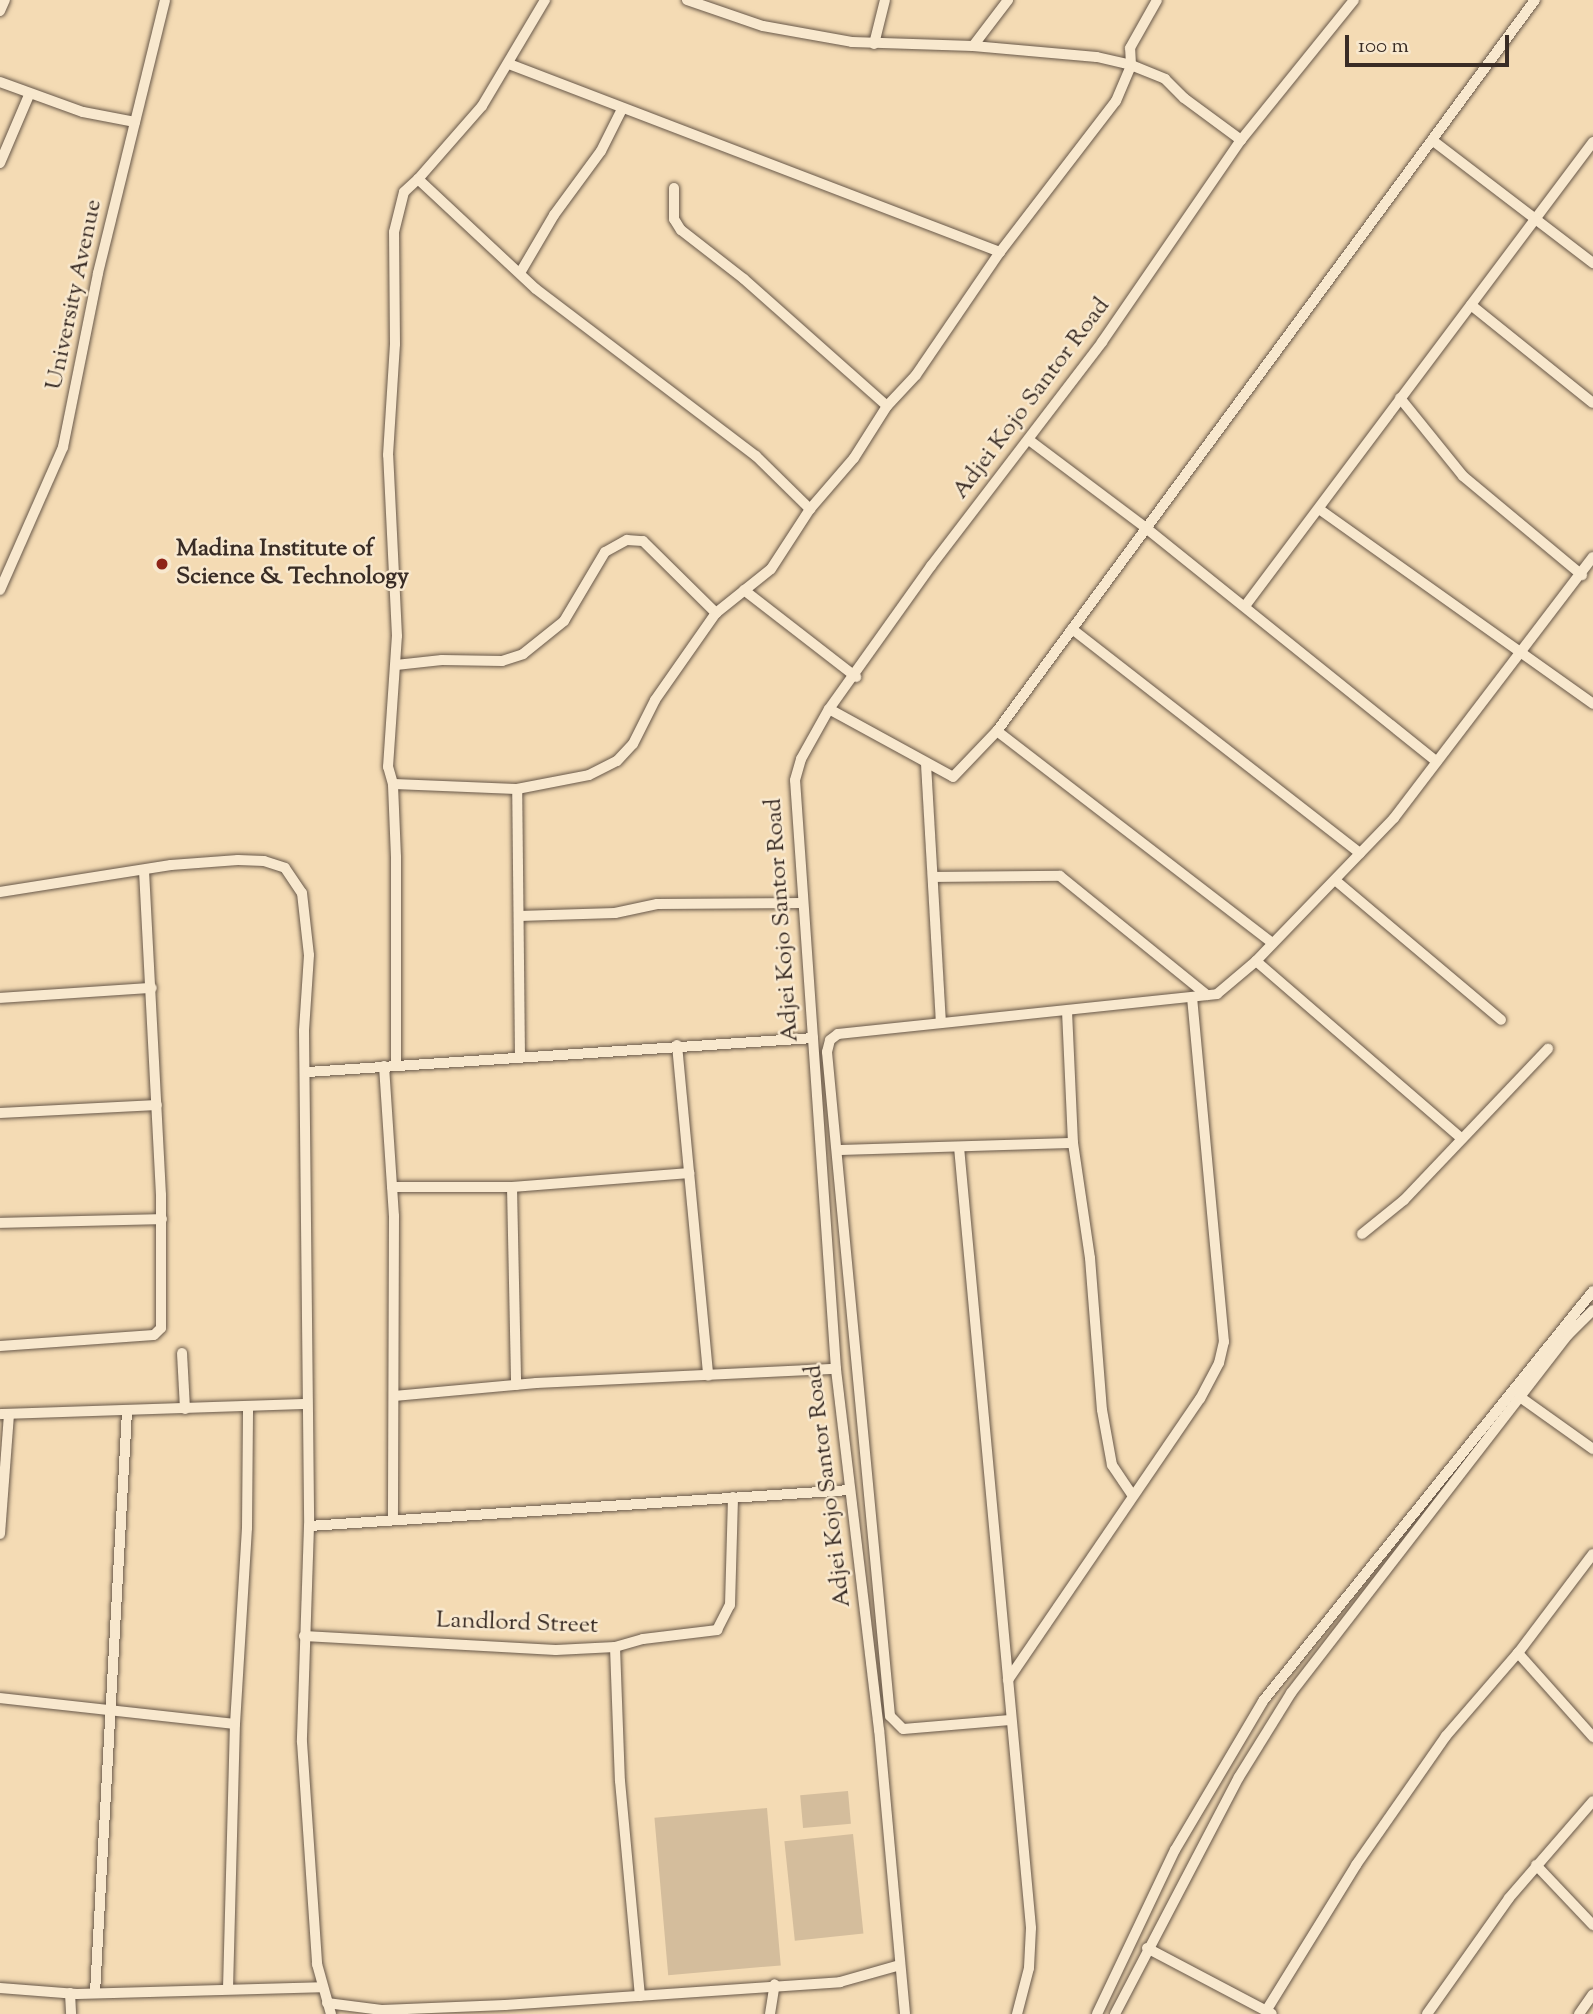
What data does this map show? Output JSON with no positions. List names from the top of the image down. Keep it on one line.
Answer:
{"streets":{"street":["University Avenue","Adjei Kojo Santor Road","Landlord Street"]},"places":["Madina Institute of Science & Technology"],"scale_bar":"100 m"}
